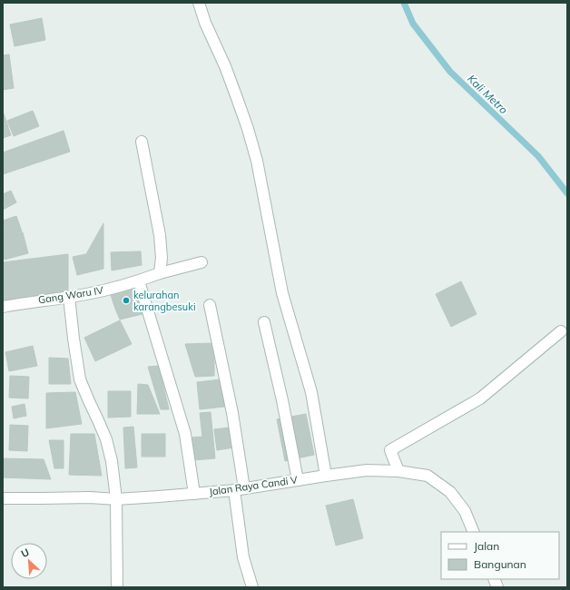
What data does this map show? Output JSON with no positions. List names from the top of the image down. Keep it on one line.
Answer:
{"streets":{"street":["Gang Waru IV","Jalan Raya Candi V"]},"water":["Kali Metro"],"places":["kelurahan karangbesuki"],"legend":["Jalan","Bangunan"],"north":"top left"}
